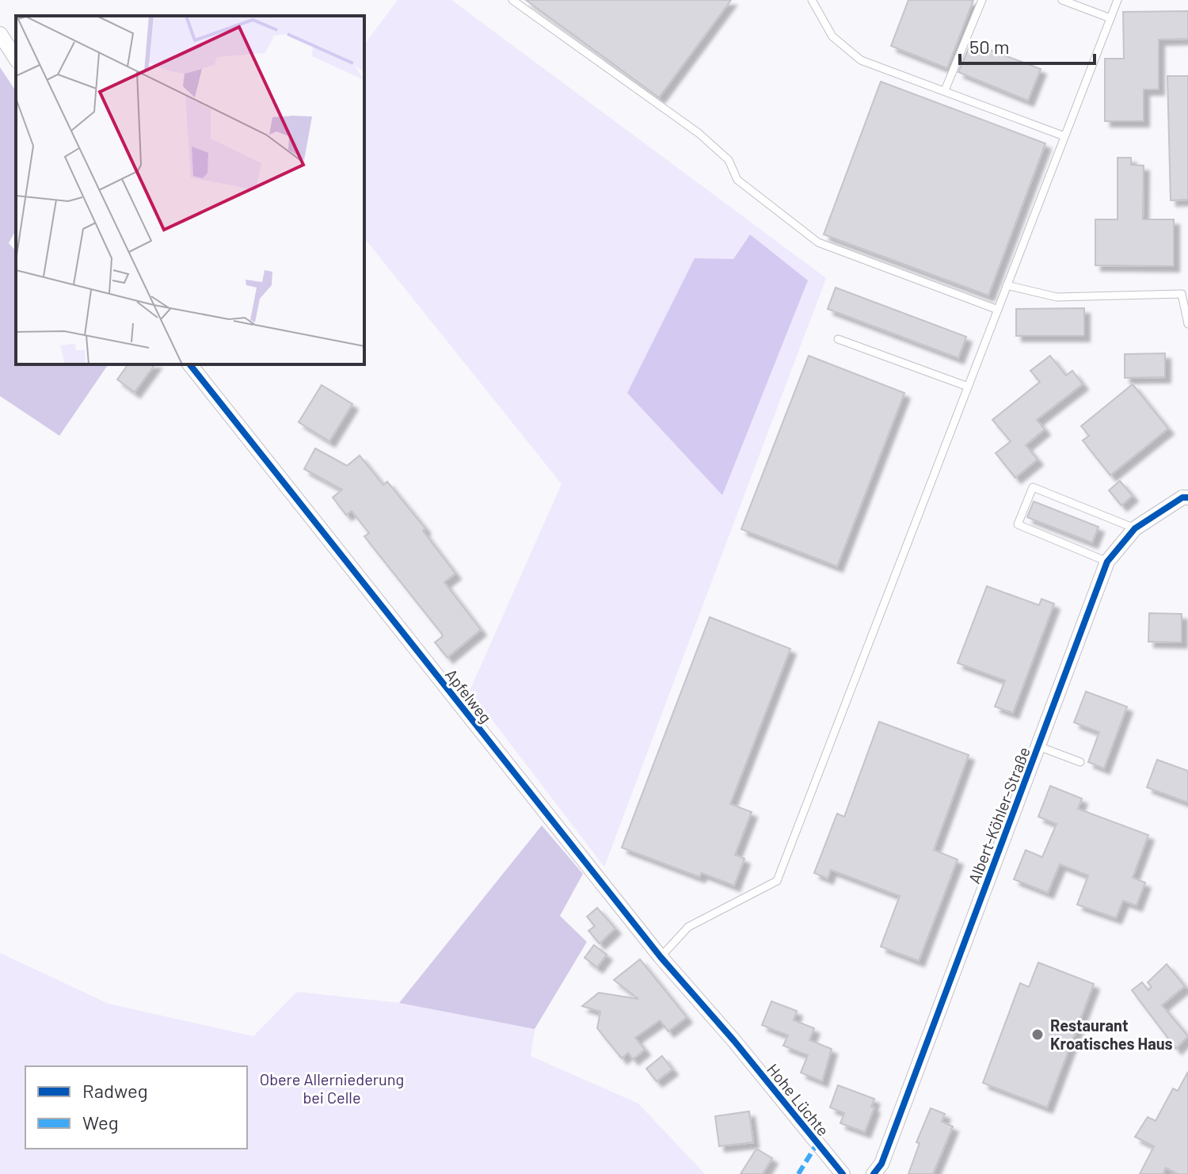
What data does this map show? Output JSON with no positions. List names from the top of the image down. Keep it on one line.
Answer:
{"streets":{"street":["Apfelweg","Albert-Köhler-Straße","Hohe Lüchte"]},"crossings":[["Apfelweg","Hohe Lüchte"]],"parks":["Obere Allerniederung bei Celle"],"places":["Restaurant Kroatisches Haus"],"legend":["Radweg","Weg"],"scale_bar":"50 m"}
